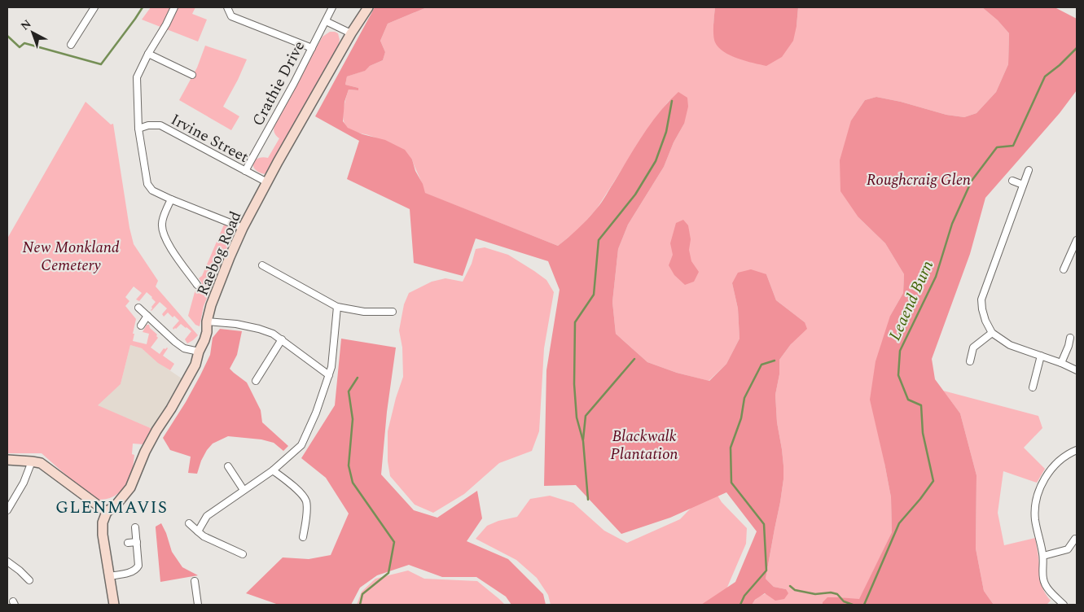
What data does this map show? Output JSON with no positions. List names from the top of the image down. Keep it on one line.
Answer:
{"streets":{"main road":["Raebog Road"],"street":["Crathie Drive","Irvine Street"]},"crossings":[["Crathie Drive","Irvine Street"],["Irvine Street","Raebog Road"]],"districts":["GLENMAVIS"],"water":["Leaend Burn"],"parks":["Roughcraig Glen","New Monkland Cemetery","Blackwalk Plantation"],"north":"top left"}
